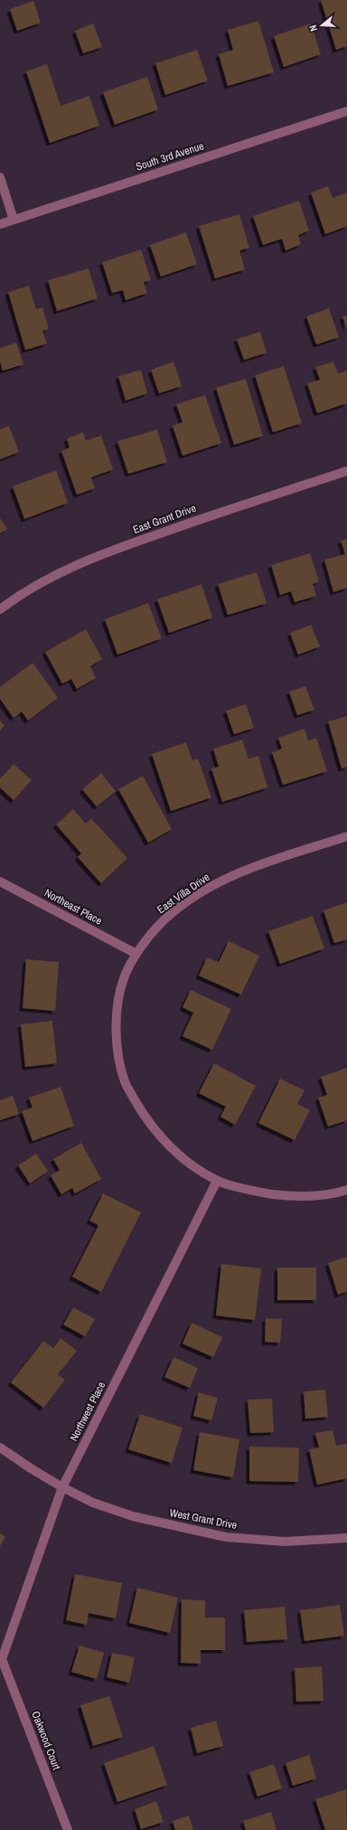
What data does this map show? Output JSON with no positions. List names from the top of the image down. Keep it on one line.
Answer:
{"streets":{"street":["South 3rd Avenue","East Grant Drive","East Villa Drive","Northeast Place","Northwest Place","West Grant Drive","Oakwood Court"]},"crossings":[["East Villa Drive","Northeast Place"],["East Villa Drive","Northwest Place"],["Northwest Place","West Grant Drive"],["Northwest Place","Oakwood Court"]],"north":"left"}
